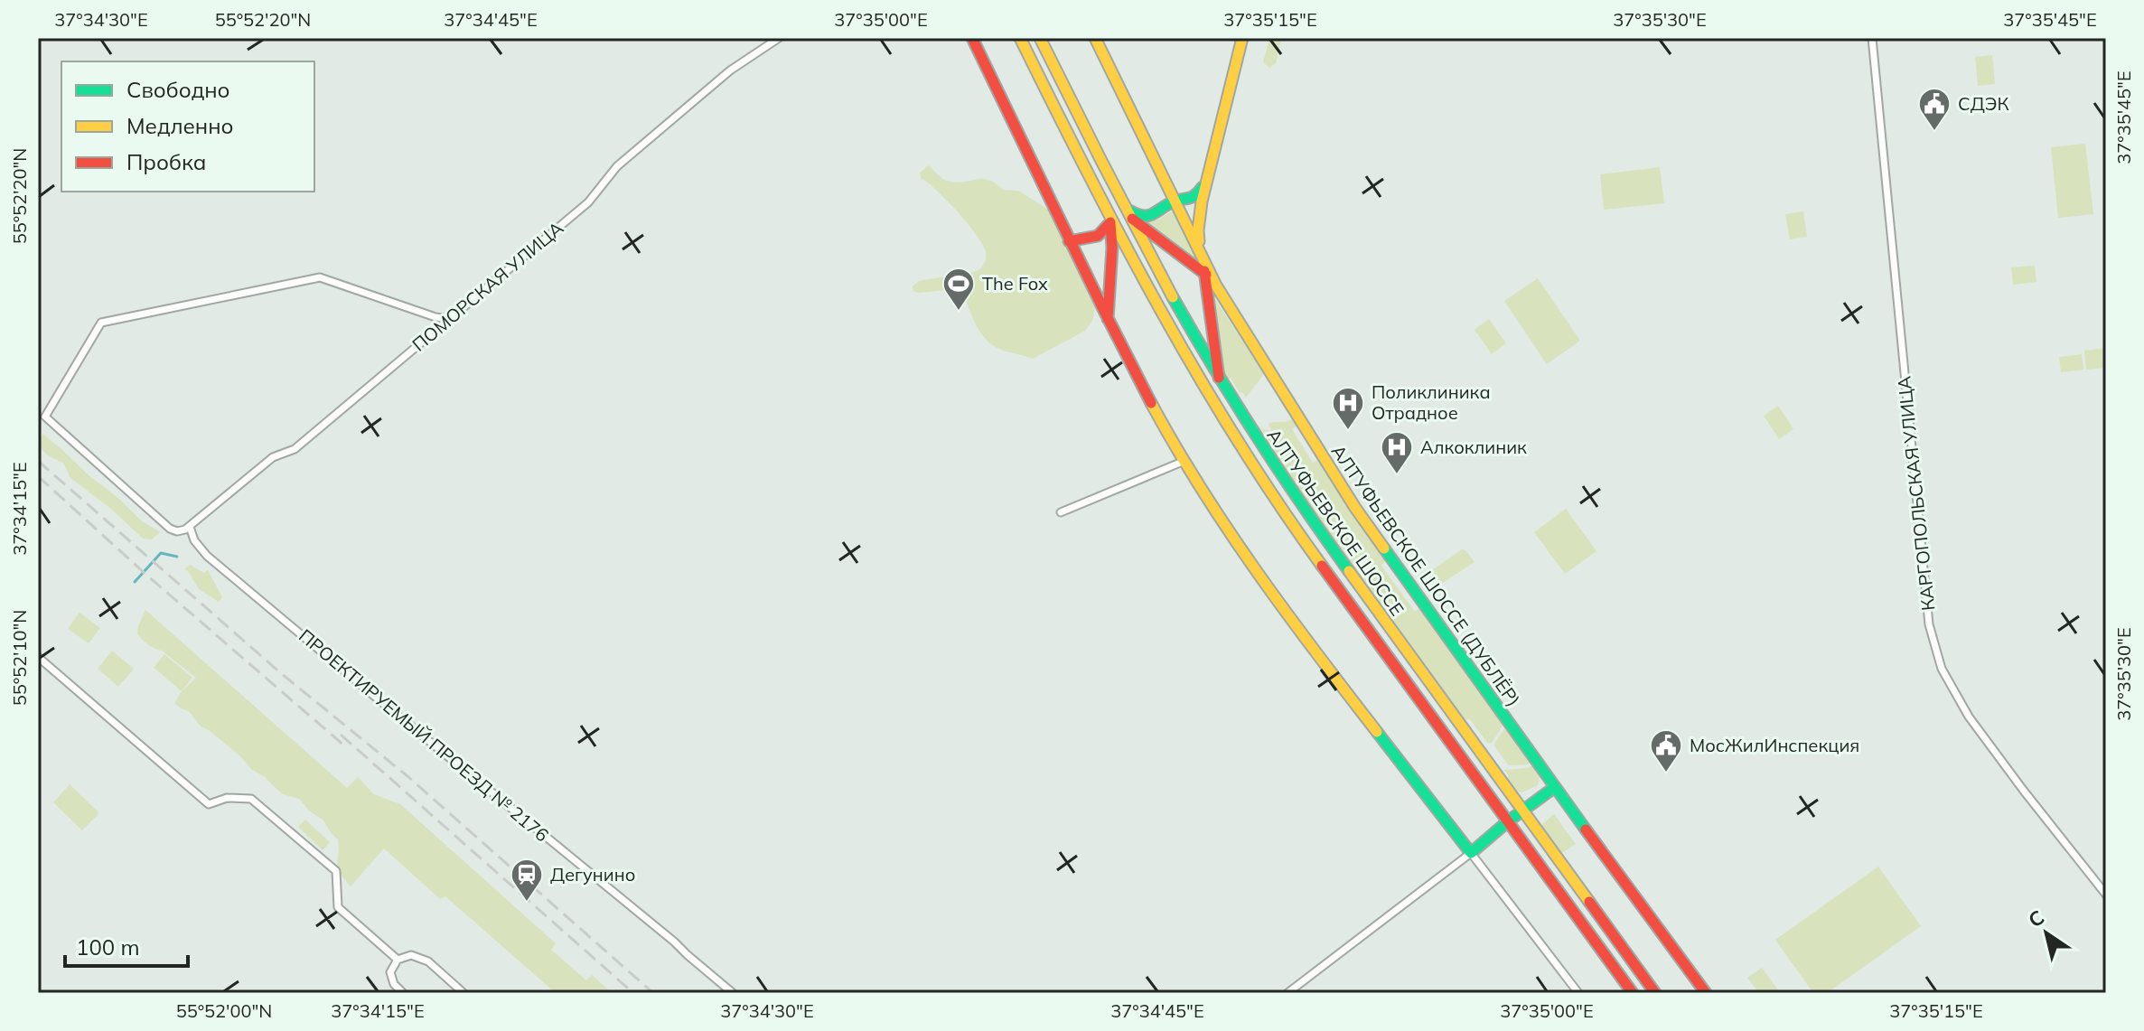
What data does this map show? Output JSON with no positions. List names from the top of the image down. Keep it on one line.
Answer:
{"streets":{"main road":["АЛТУФЬЕВСКОЕ ШОССЕ","АЛТУФЬЕВСКОЕ ШОССЕ (ДУБЛЁР)"],"street":["ПОМОРСКАЯ УЛИЦА","КАРГОПОЛЬСКАЯ УЛИЦА","ПРОЕКТИРУЕМЫЙ ПРОЕЗД № 2176"]},"crossings":[["ПОМОРСКАЯ УЛИЦА","ПРОЕКТИРУЕМЫЙ ПРОЕЗД № 2176"]],"places":{"public building":["СДЭК","МосЖилИнспекция"],"sports":["The Fox"],"hospital":["Поликлиника Отрадное","Алкоклиник"],"station":["Дегунино"]},"legend":["Свободно","Медленно","Пробка"],"scale_bar":"100 m","north":"top left","coordinates":["37°34'30\"E","55°52'20\"N","37°34'45\"E","37°35'00\"E","37°35'15\"E","37°35'30\"E","37°35'45\"E","37°34'15\"E","55°52'10\"N","55°52'00\"N"]}
